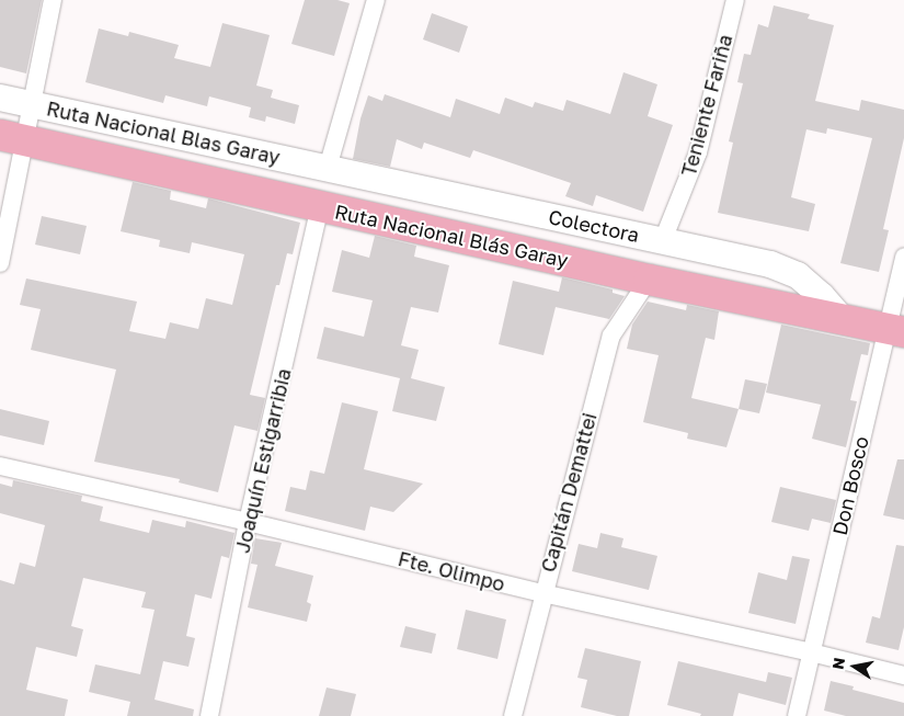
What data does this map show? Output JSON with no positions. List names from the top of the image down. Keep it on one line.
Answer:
{"streets":{"highway":["Ruta Nacional Blás Garay"],"main road":["Ruta Nacional Blas Garay","Colectora"],"street":["Teniente Fariña","Joaquín Estigarribia","Don Bosco","Capitán Demattei","Fte. Olimpo"]},"crossings":[["Teniente Fariña","Colectora"],["Ruta Nacional Blas Garay","Colectora"],["Colectora","Ruta Nacional Blás Garay"],["Ruta Nacional Blás Garay","Joaquín Estigarribia"],["Ruta Nacional Blás Garay","Don Bosco"],["Ruta Nacional Blás Garay","Capitán Demattei"],["Joaquín Estigarribia","Fte. Olimpo"],["Don Bosco","Fte. Olimpo"],["Capitán Demattei","Fte. Olimpo"]],"north":"left"}
